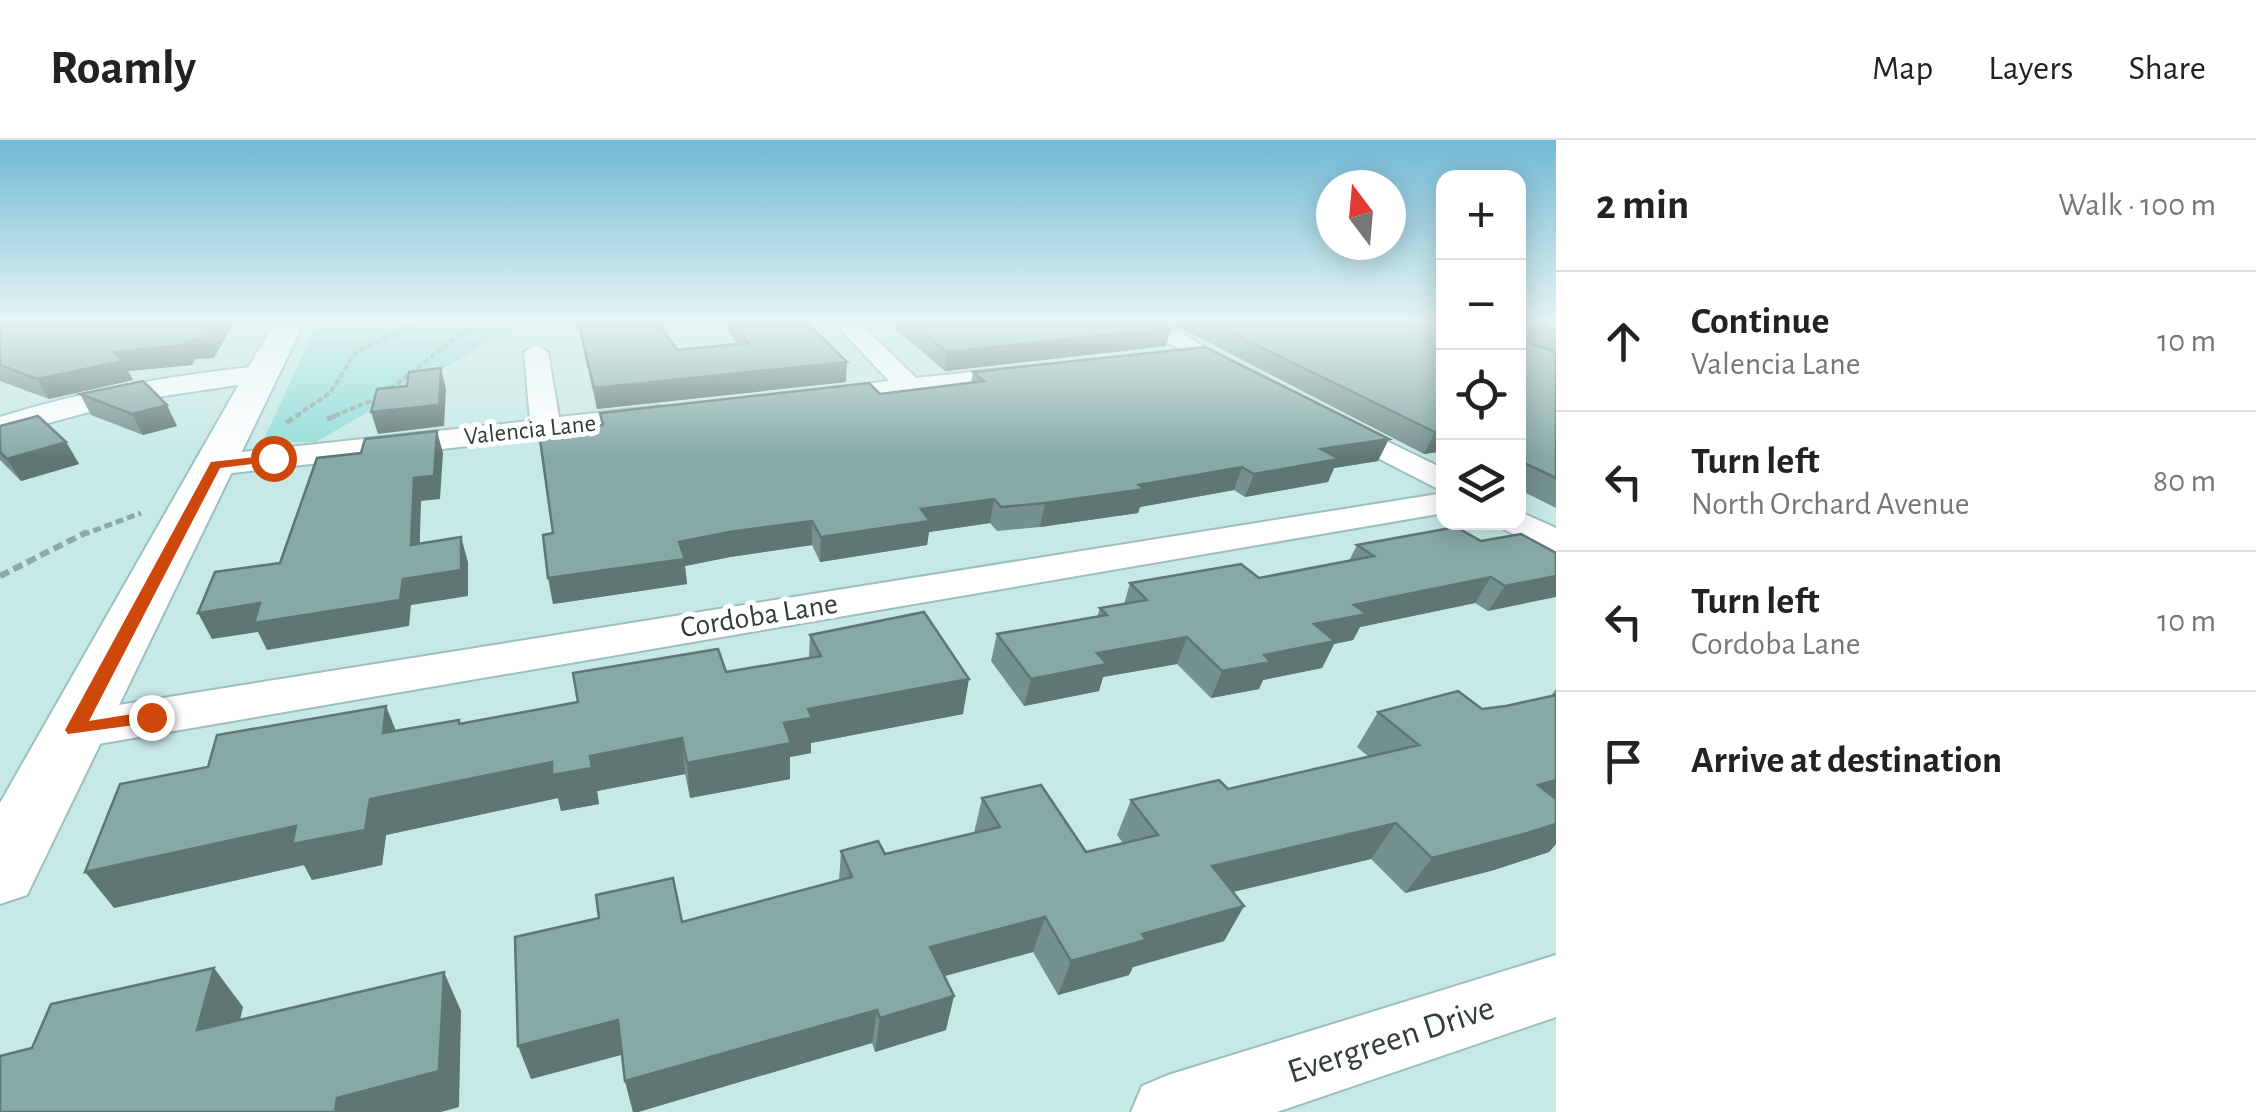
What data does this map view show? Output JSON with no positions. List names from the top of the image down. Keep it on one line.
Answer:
{"streets":{"street":["Valencia Lane","Cordoba Lane","Evergreen Drive"]},"north":"top","page":{"header":"Roamly","nav":["Map","Layers","Share"],"heading":["2 min","Walk · 100 m"],"map_buttons":["+","−"],"list":[["Continue","Valencia Lane","10 m"],["Turn left","North Orchard Avenue","80 m"],["Turn left","Cordoba Lane","10 m"],"Arrive at destination"]}}
